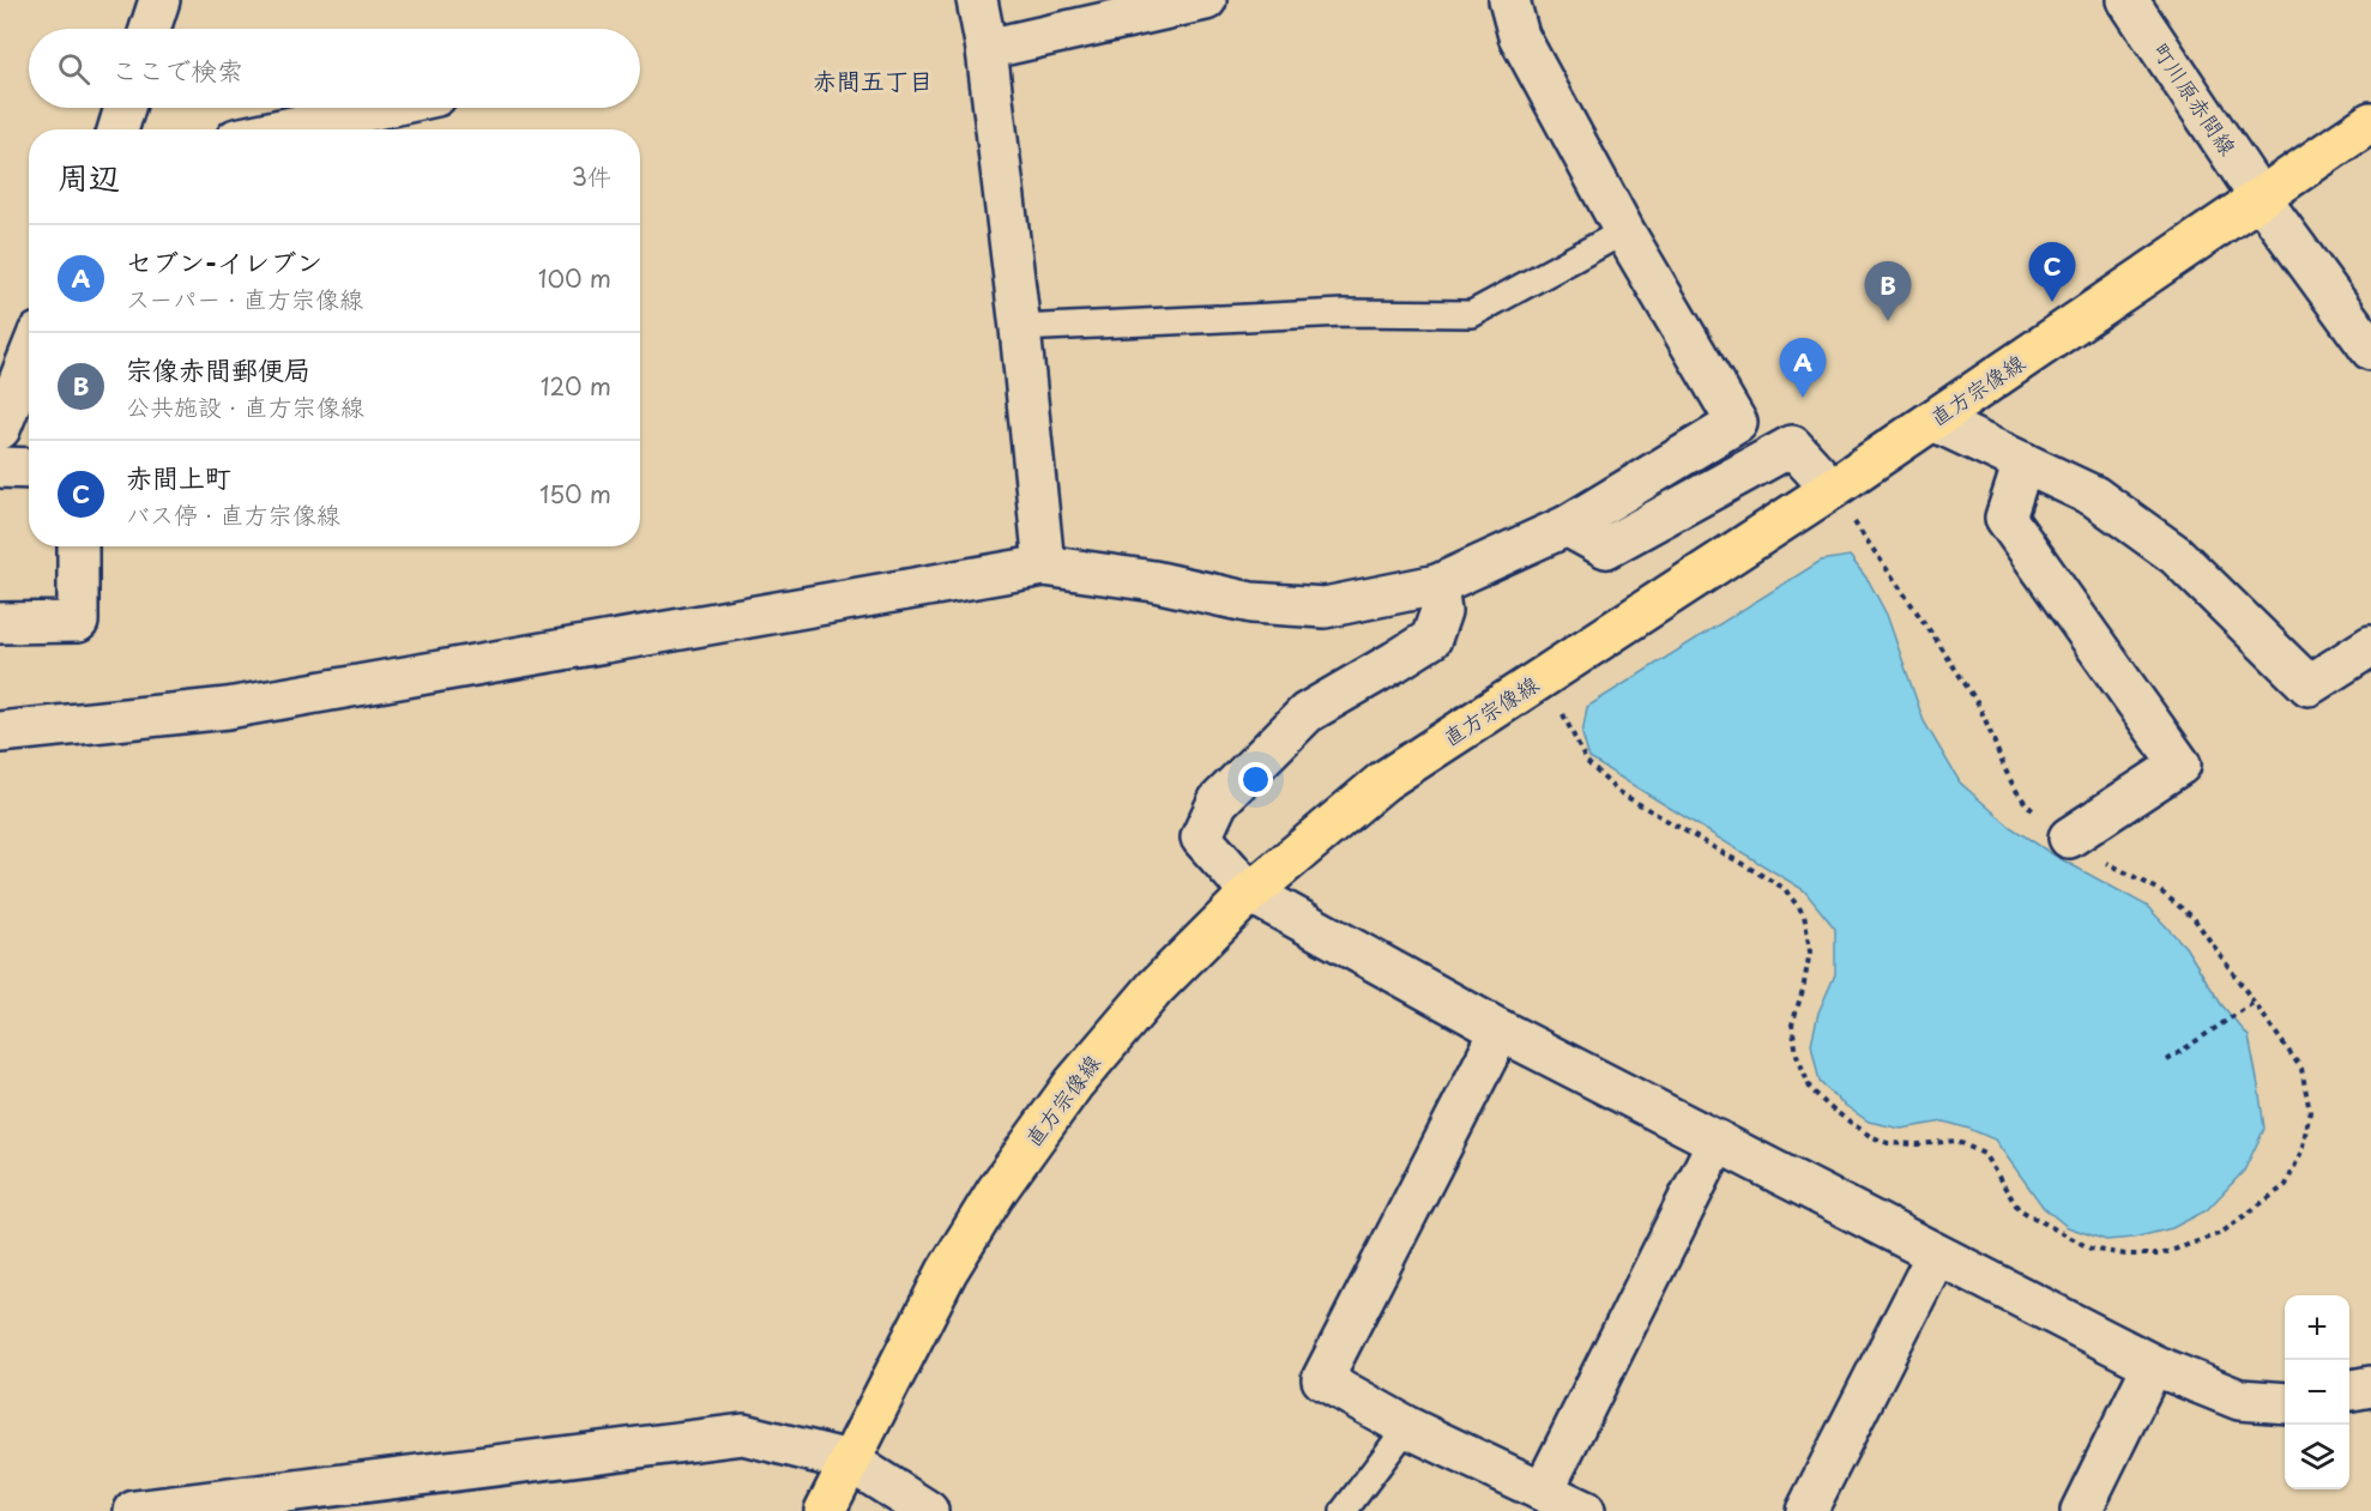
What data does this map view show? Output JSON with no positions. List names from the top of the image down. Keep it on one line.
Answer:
{"streets":{"main road":["直方宗像線"],"street":["町川原赤間線"]},"crossings":[["町川原赤間線","直方宗像線"]],"districts":["赤間五丁目"],"page":{"search":"ここで検索","heading":["周辺","3件"],"list":[{"mark":"A","name":"セブン-イレブン","note":"スーパー · 直方宗像線","value":"100 m"},{"mark":"B","name":"宗像赤間郵便局","note":"公共施設 · 直方宗像線","value":"120 m"},{"mark":"C","name":"赤間上町","note":"バス停 · 直方宗像線","value":"150 m"}],"pins":["C","B","A"],"map_buttons":["+","−"]}}
